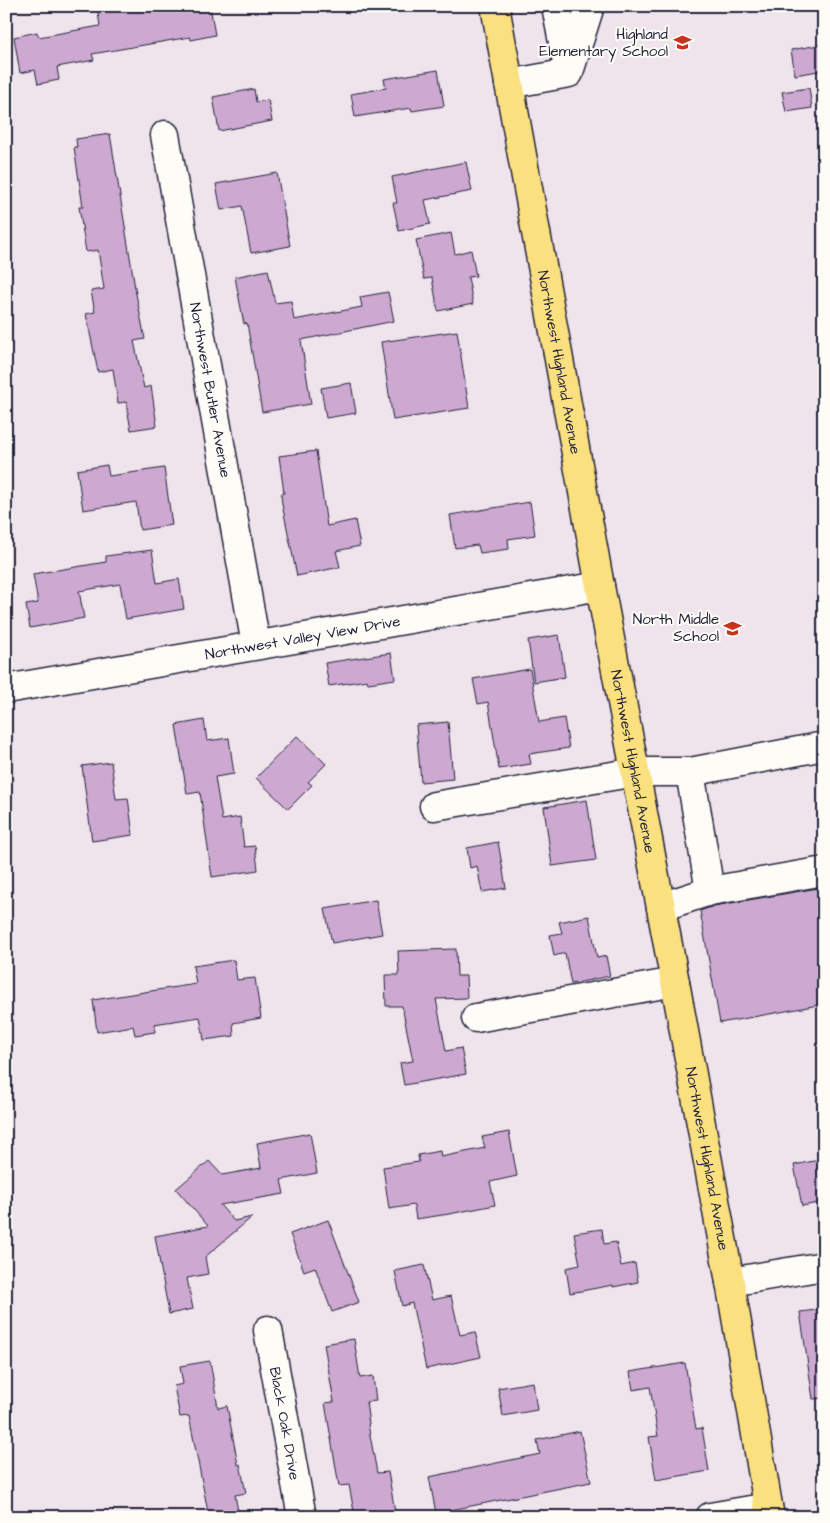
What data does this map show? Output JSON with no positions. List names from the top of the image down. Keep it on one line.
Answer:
{"streets":{"main road":["Northwest Highland Avenue"],"street":["Northwest Butler Avenue","Northwest Valley View Drive","Black Oak Drive"]},"crossings":[["Northwest Highland Avenue","Northwest Valley View Drive"],["Northwest Butler Avenue","Northwest Valley View Drive"]],"places":{"school or university":["Highland Elementary School","North Middle School"]}}
